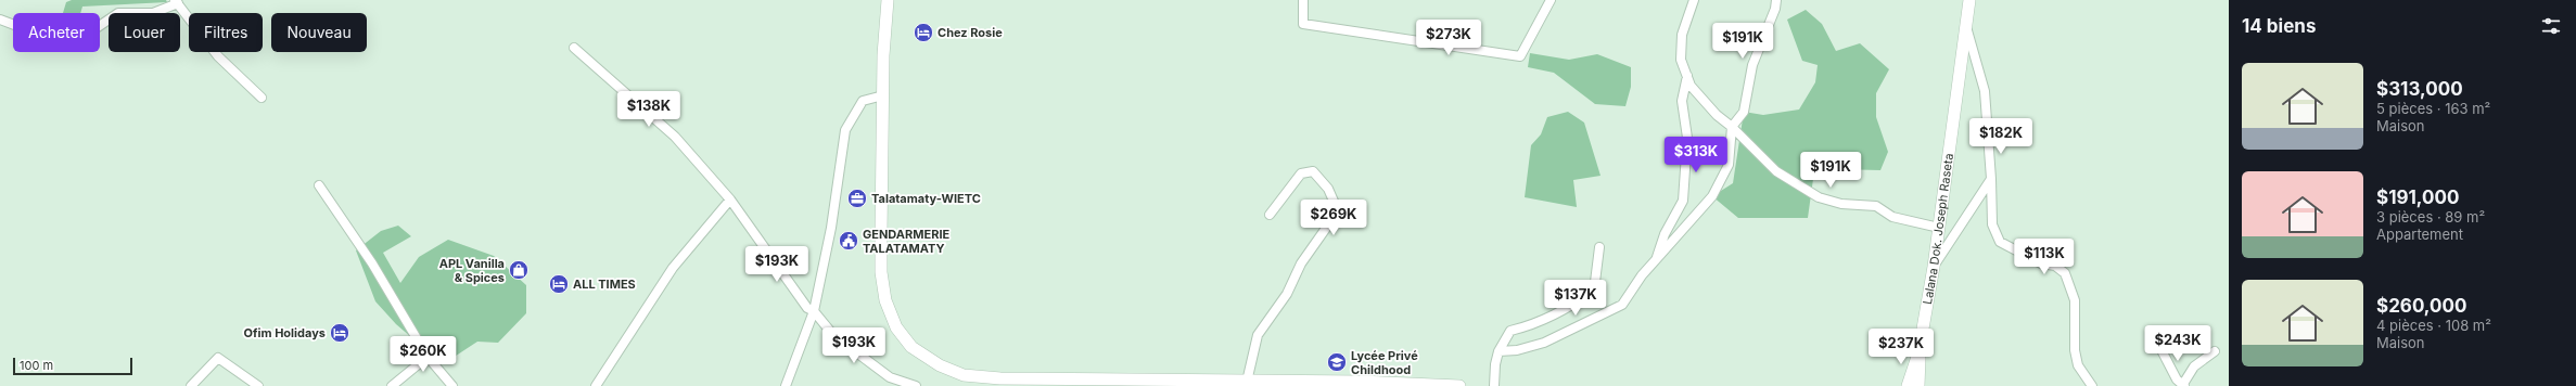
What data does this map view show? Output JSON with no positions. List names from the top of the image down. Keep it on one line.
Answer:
{"streets":{"main road":["Lalana Dok. Joseph Raseta"]},"places":{"hotel":["Chez Rosie","ALL TIMES","Ofim Holidays"],"office":["Talatamaty-WIETC"],"public building":["GENDARMERIE TALATAMATY"],"shop":["APL Vanilla & Spices"],"school or university":["Lycée Privé Childhood"]},"scale_bar":"100 m","page":{"heading":"14 biens","chip":["Acheter","Louer","Filtres","Nouveau"],"price":["$273K","$191K","$138K","$182K","$313K","$191K","$269K","$113K","$193K","$137K","$243K","$193K","$237K","$260K"],"list":[{"name":"$313,000","note":"5 pièces · 163 m² · Maison"},{"name":"$191,000","note":"3 pièces · 89 m² · Appartement"},{"name":"$260,000","note":"4 pièces · 108 m² · Maison"}],"scale":"100 m"}}
